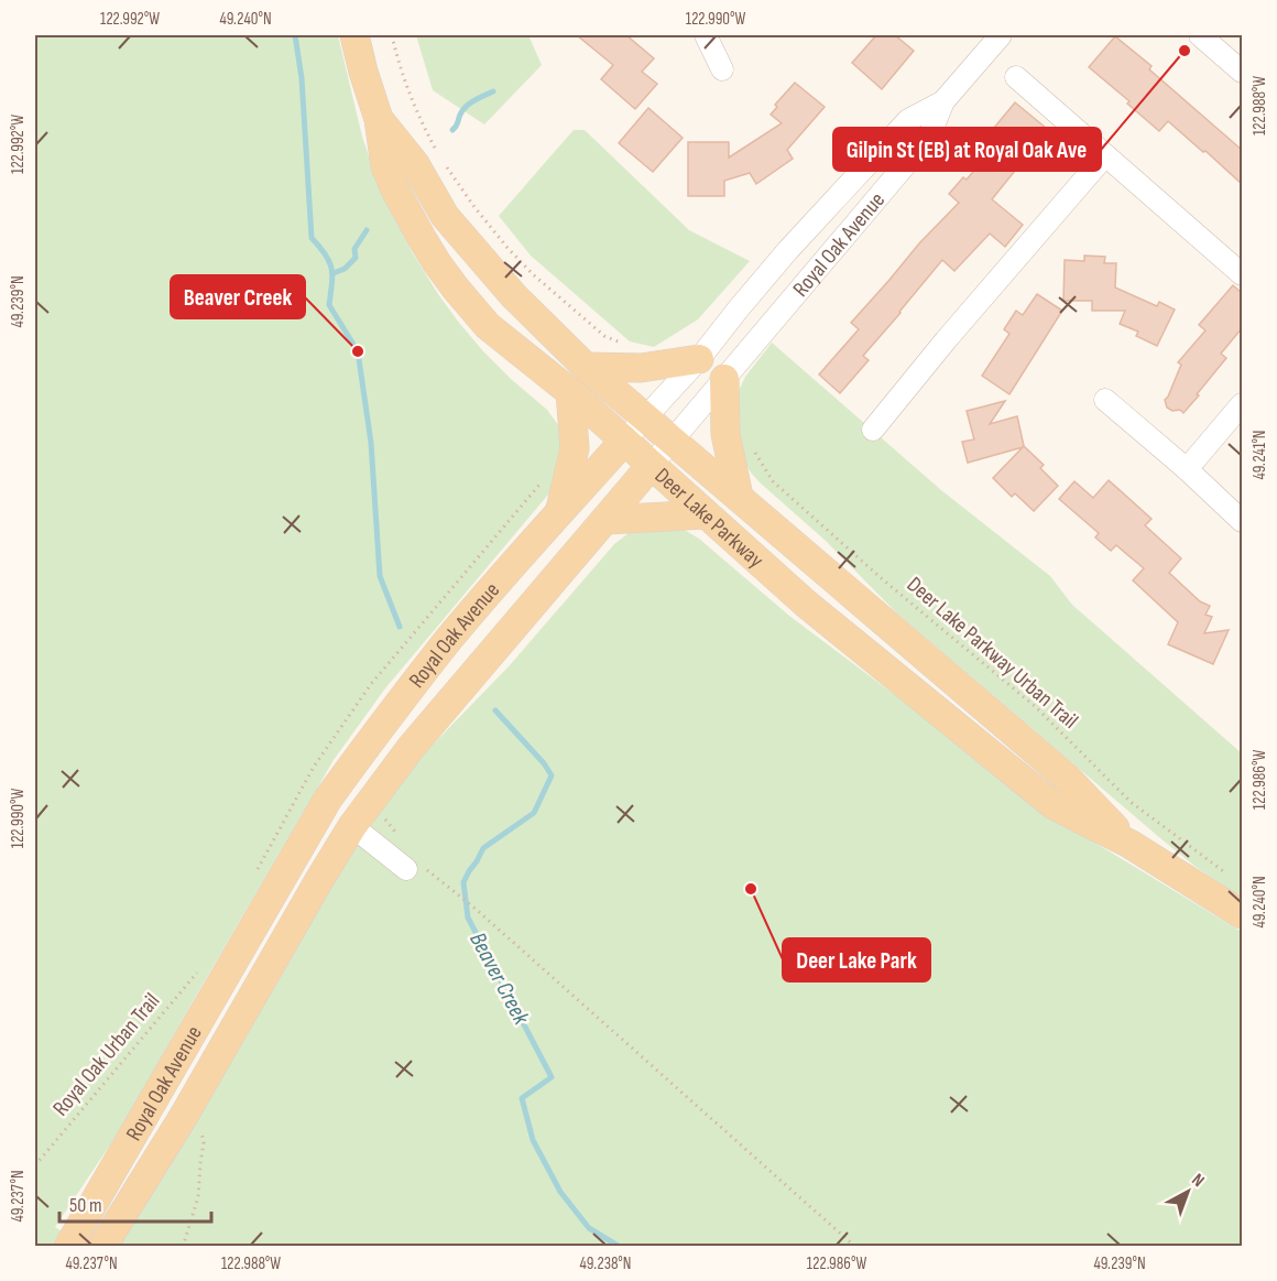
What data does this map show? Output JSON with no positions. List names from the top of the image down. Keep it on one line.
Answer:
{"streets":{"main road":["Royal Oak Avenue","Deer Lake Parkway"],"path":["Deer Lake Parkway Urban Trail","Royal Oak Urban Trail"]},"crossings":[["Royal Oak Avenue","Deer Lake Parkway"]],"water":["Beaver Creek"],"places":["Gilpin St (EB) at Royal Oak Ave","Beaver Creek","Deer Lake Park"],"scale_bar":"50 m","north":"top right","coordinates":["122.992°W","49.240°N","122.990°W","122.988°W","49.239°N","49.241°N","122.986°W","49.237°N","49.238°N"]}
